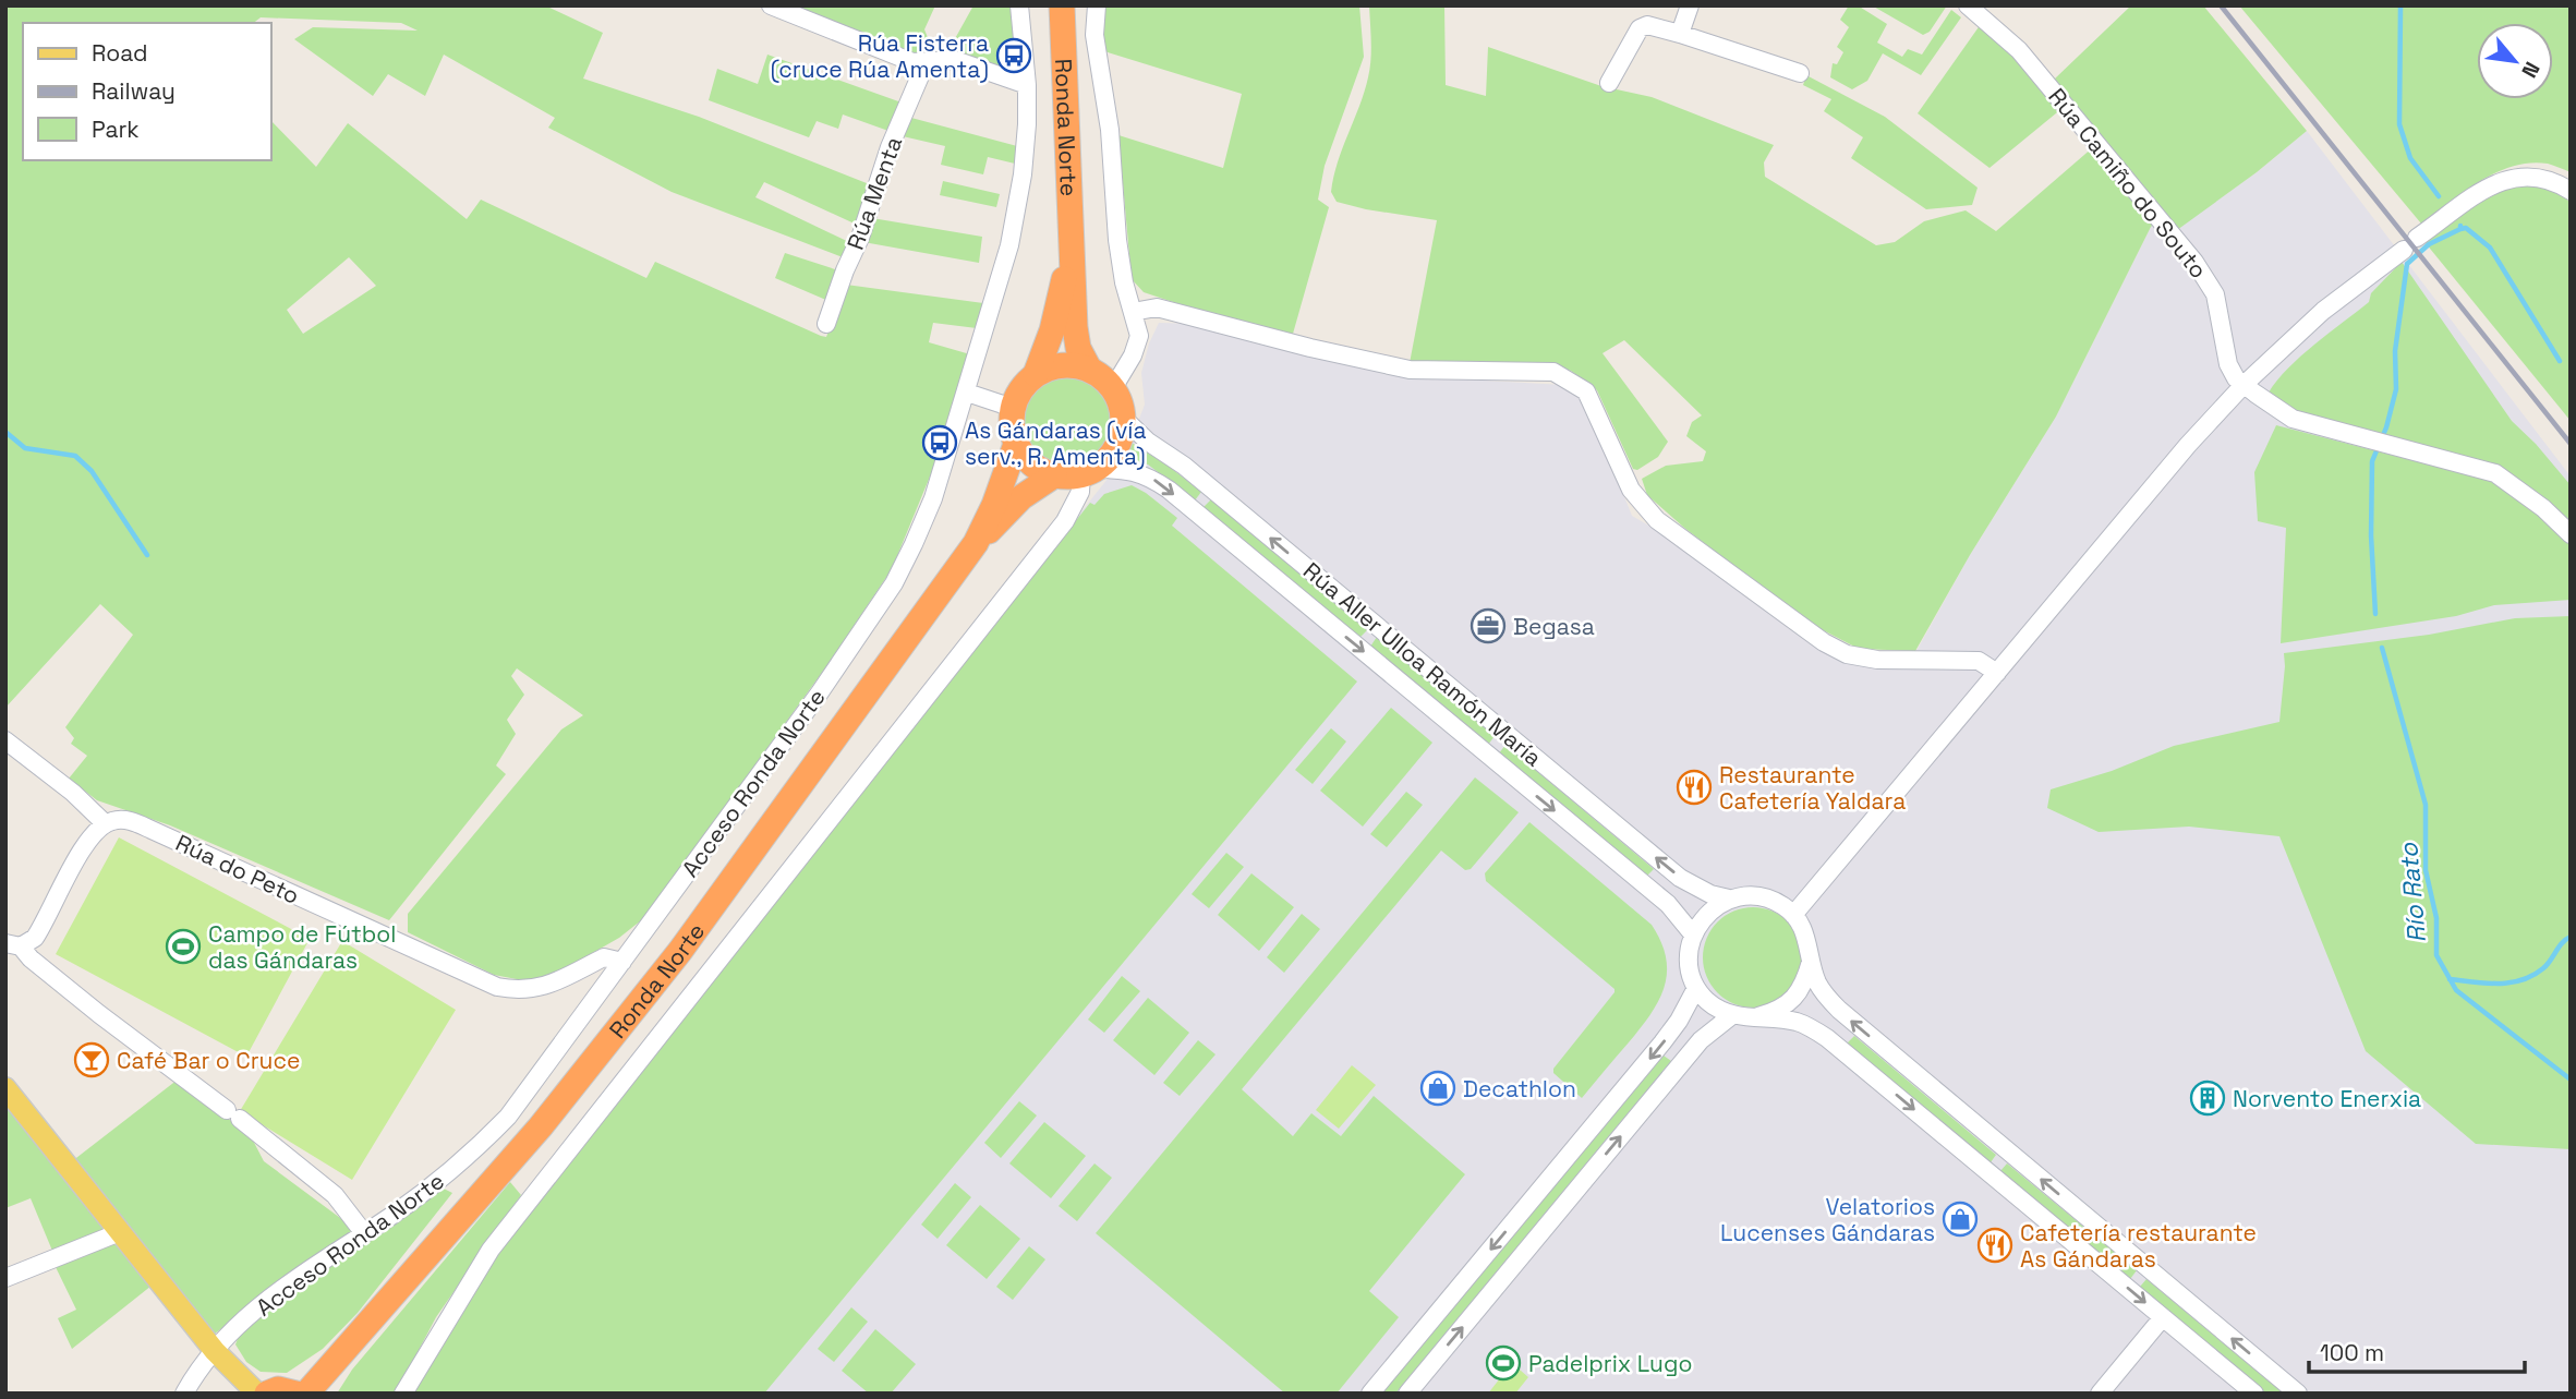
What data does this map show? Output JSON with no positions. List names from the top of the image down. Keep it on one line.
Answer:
{"streets":{"highway":["Ronda Norte"],"street":["Rúa Camiño do Souto","Rúa Menta","Rúa Aller Ulloa Ramón María","Acceso Ronda Norte","Rúa do Peto"]},"crossings":[["Ronda Norte","Rúa Aller Ulloa Ramón María"],["Acceso Ronda Norte","Rúa do Peto"]],"water":["Río Rato"],"places":{"bus stop":["Rúa Fisterra (cruce Rúa Amenta)","As Gándaras (vía serv., R. Amenta)"],"office":["Begasa"],"restaurant":["Restaurante Cafetería Yaldara","Cafetería restaurante As Gándaras"],"sports":["Campo de Fútbol das Gándaras","Padelprix Lugo"],"bar":["Café Bar o Cruce"],"shop":["Decathlon","Velatorios Lucenses Gándaras"],"building":["Norvento Enerxia"]},"legend":["Road","Railway","Park"],"scale_bar":"100 m","north":"bottom right"}
